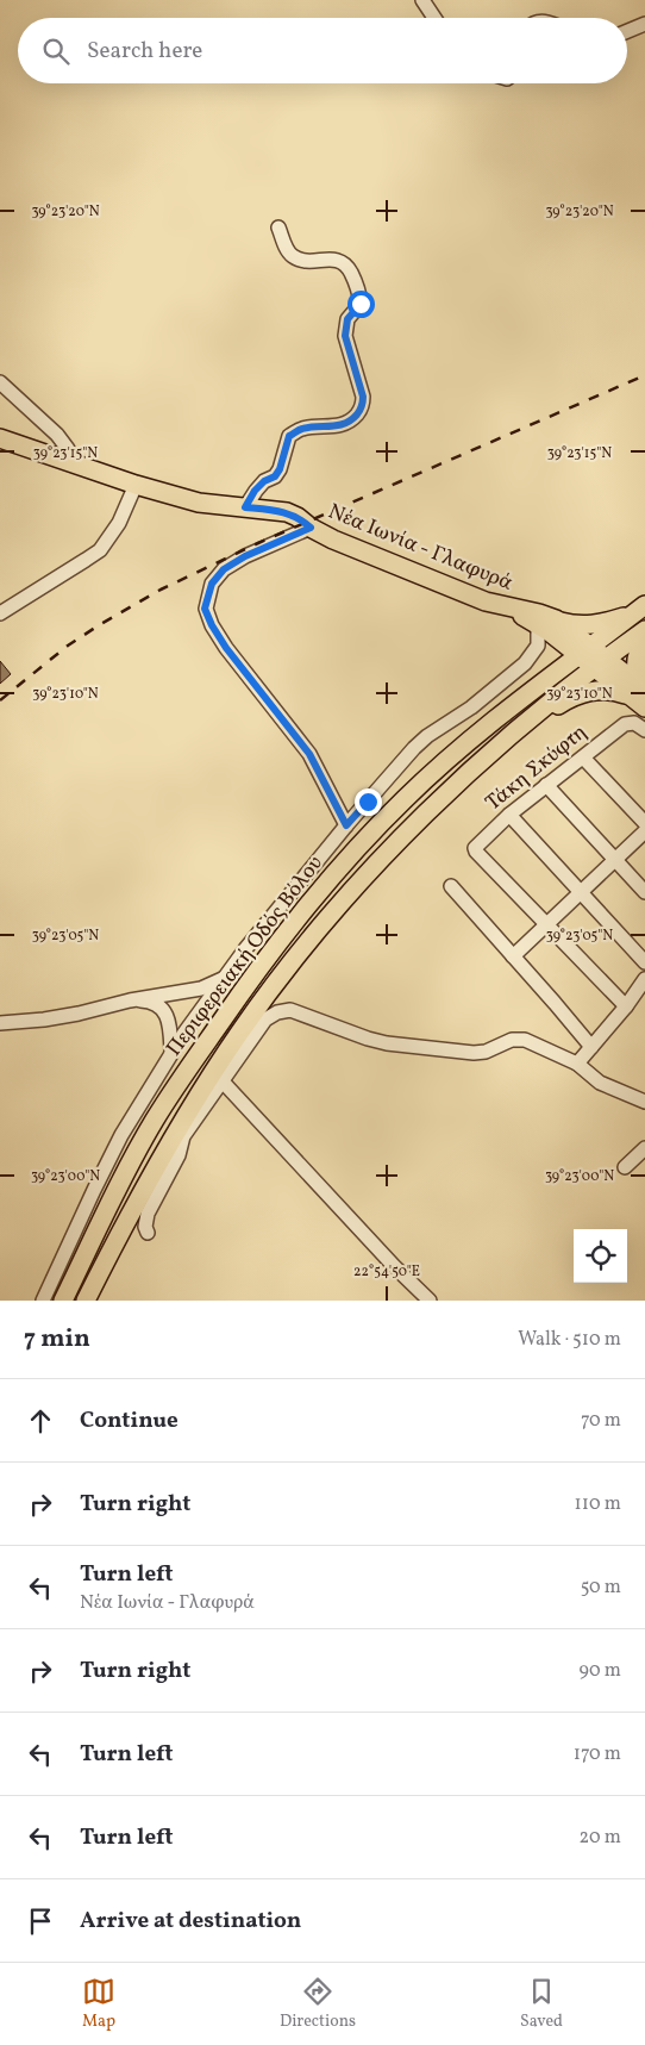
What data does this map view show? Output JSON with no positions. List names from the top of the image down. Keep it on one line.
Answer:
{"streets":{"main road":["Νέα Ιωνία - Γλαφυρά","Περιφερειακή Οδός Βόλου"],"street":["Τάκη Σκύφτη"]},"crossings":[["Νέα Ιωνία - Γλαφυρά","Περιφερειακή Οδός Βόλου"]],"page":{"search":"Search here","heading":["7 min","Walk · 510 m"],"list":[["Continue","70 m"],["Turn right","110 m"],["Turn left","Νέα Ιωνία - Γλαφυρά","50 m"],["Turn right","90 m"],["Turn left","170 m"],["Turn left","20 m"],"Arrive at destination"],"nav":["Map","Directions","Saved"]},"coordinates":["39°23'20\"N","39°23'15\"N","39°23'10\"N","39°23'05\"N","39°23'00\"N","22°54'50\"E"]}
